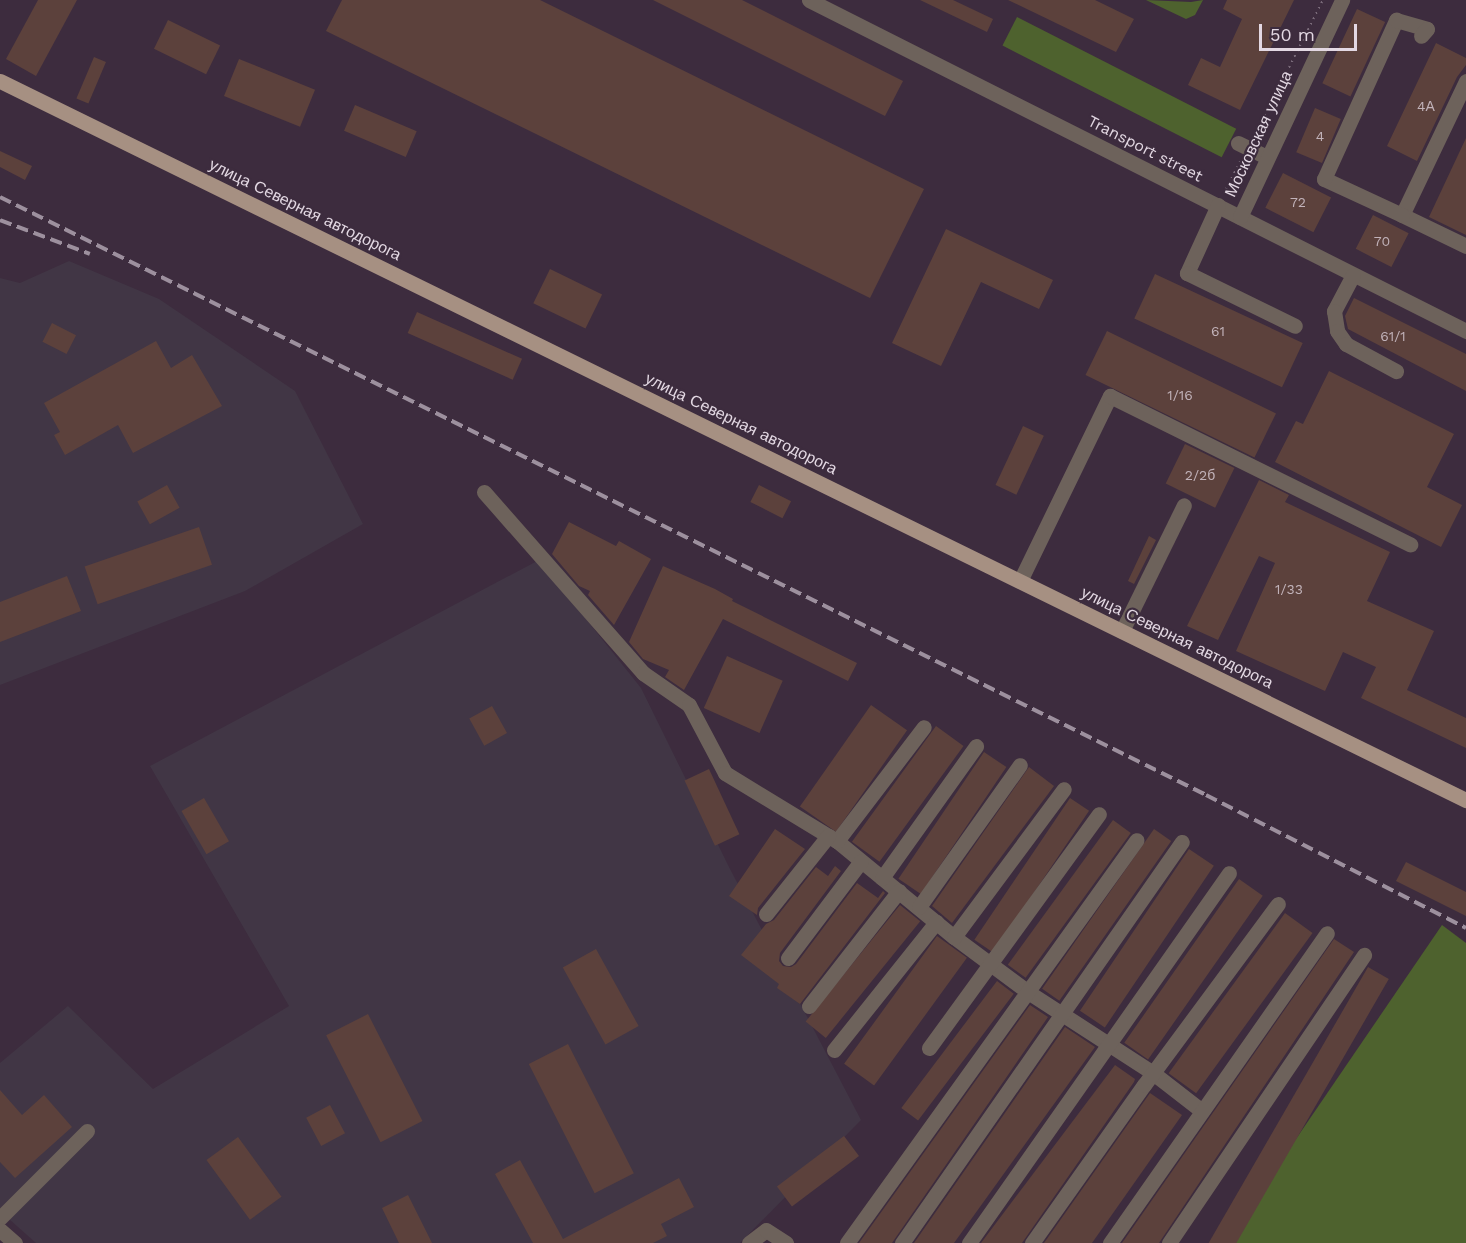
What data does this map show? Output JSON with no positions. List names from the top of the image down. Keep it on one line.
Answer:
{"streets":{"main road":["улица Северная автодорога"],"street":["Московская улица","Transport street"]},"crossings":[["Московская улица","Transport street"]],"house_numbers":["4А","4","72","70","61","61/1","1/16","2/2б","1/33"],"scale_bar":"50 m"}
